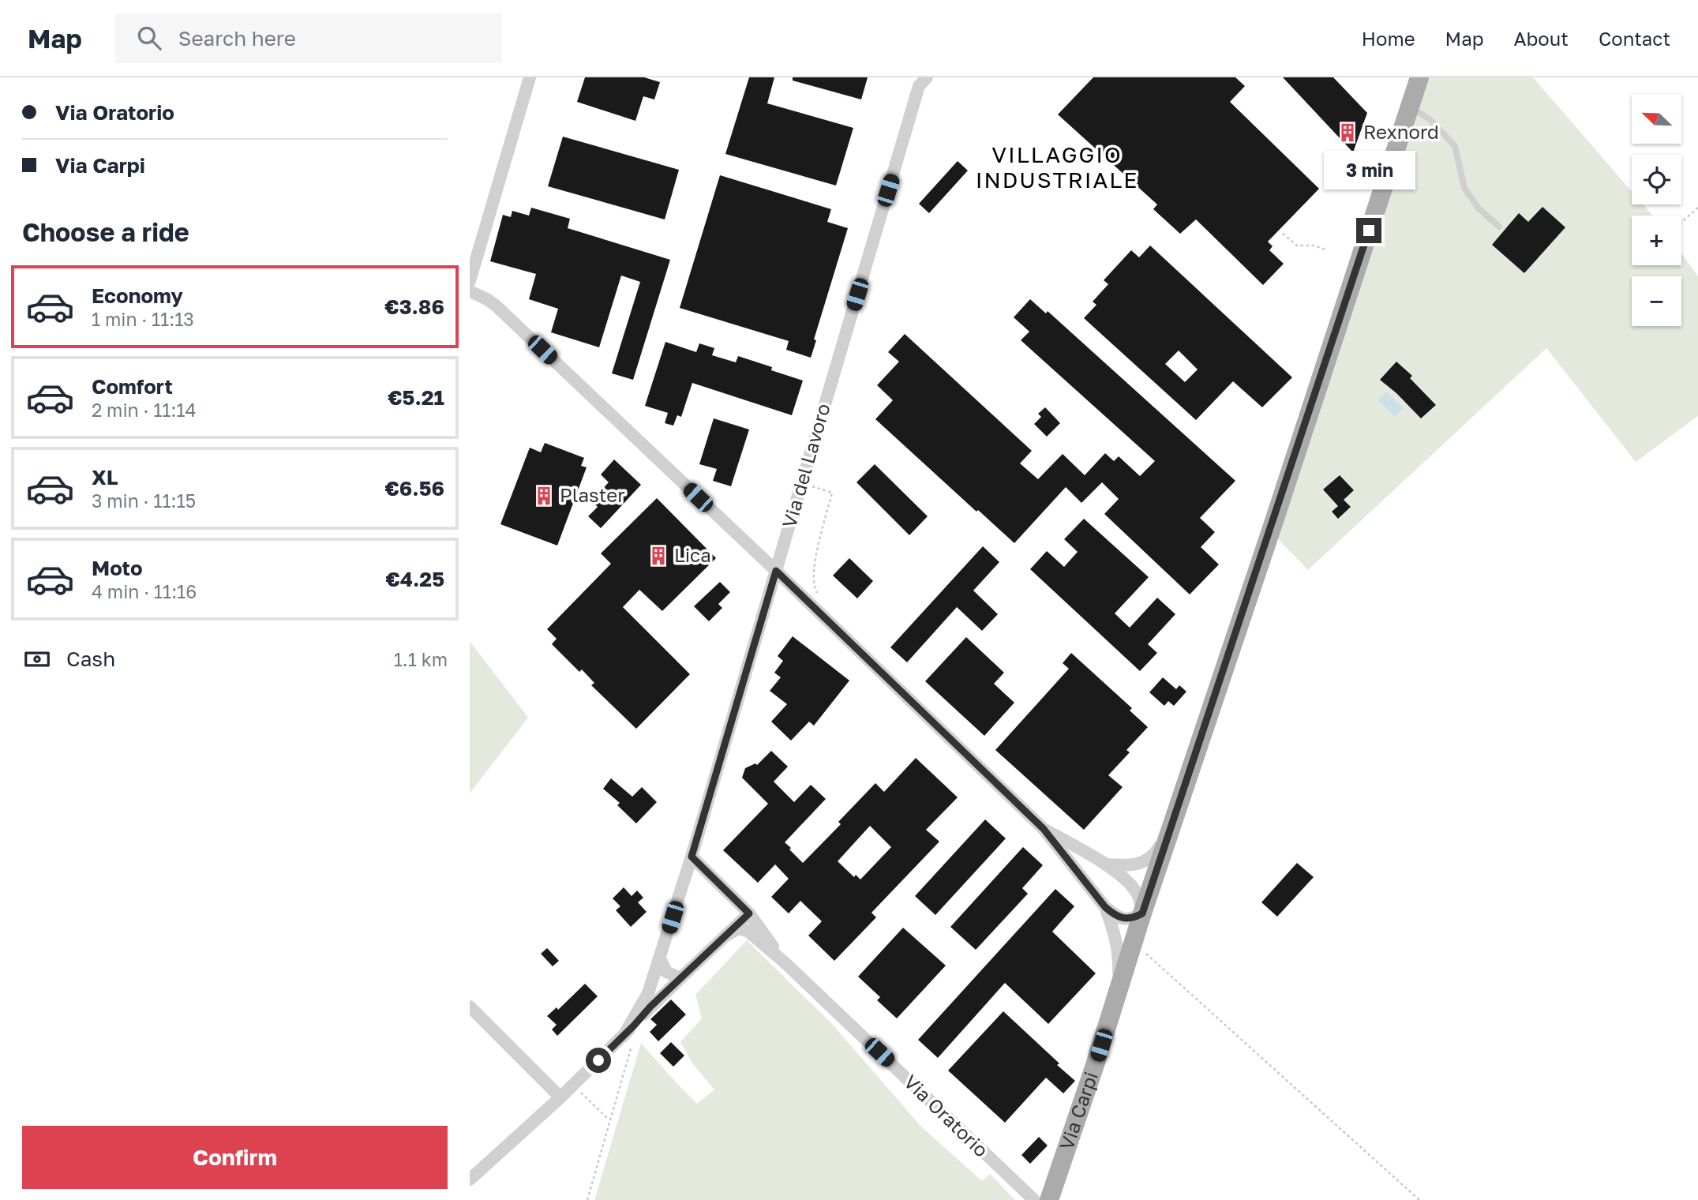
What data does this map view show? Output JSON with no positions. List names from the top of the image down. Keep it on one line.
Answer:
{"streets":{"main road":["Via Carpi"],"street":["Via del Lavoro","Via Oratorio"]},"crossings":[["Via del Lavoro","Via Oratorio"]],"districts":["VILLAGGIO INDUSTRIALE"],"places":{"building":["Rexnord","Plaster","Lica"]},"north":"top left","page":{"header":"Map","search":"Search here","nav":["Home","Map","About","Contact"],"banner":["Via Oratorio","Via Carpi"],"map_buttons":["+","−"],"bubble":"3 min","heading":"Choose a ride","list":[{"name":"Economy","note":"1 min · 11:13","value":"€3.86"},{"name":"Comfort","note":"2 min · 11:14","value":"€5.21"},{"name":"XL","note":"3 min · 11:15","value":"€6.56"},{"name":"Moto","note":"4 min · 11:16","value":"€4.25"}],"pay":["Cash","1.1 km"],"buttons":"Confirm"}}
